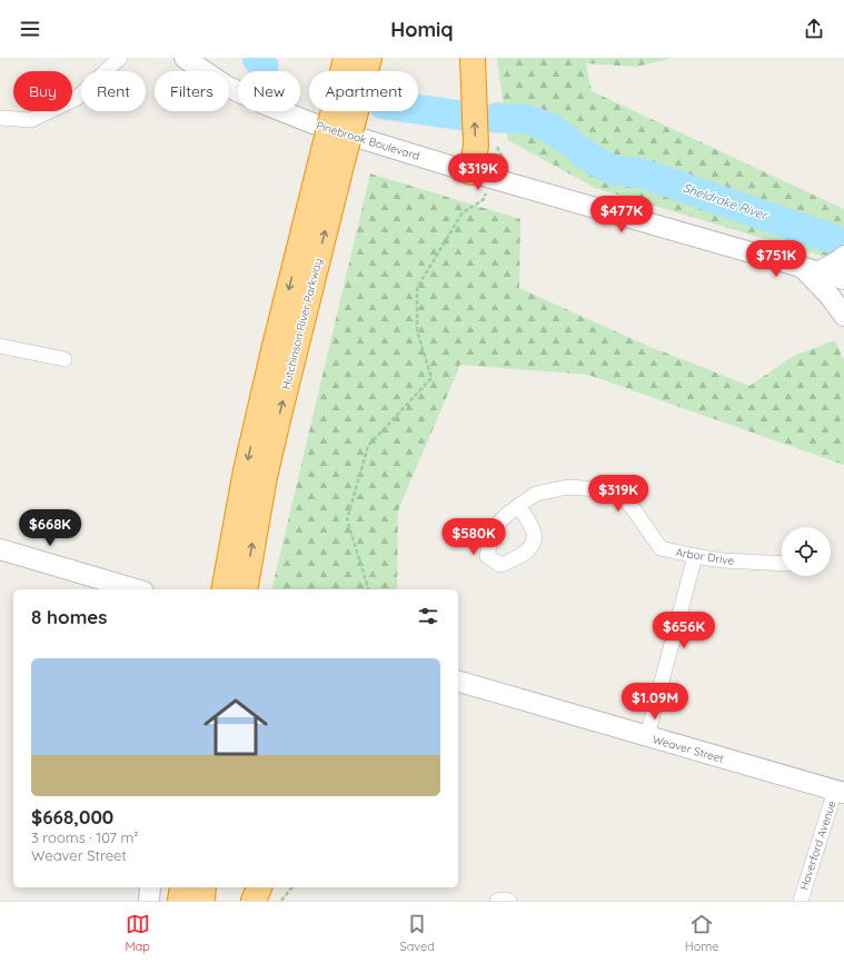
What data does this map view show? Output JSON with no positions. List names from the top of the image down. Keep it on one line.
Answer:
{"streets":{"highway":["Hutchinson River Parkway"],"street":["Pinebrook Boulevard","Arbor Drive","Weaver Street","Haverford Avenue"]},"crossings":[["Weaver Street","Haverford Avenue"]],"water":["Sheldrake River"],"page":{"header":"Homiq","chip":["Buy","Rent","Filters","New","Apartment"],"price":["$319K","$477K","$751K","$319K","$668K","$580K","$656K","$1.09M"],"heading":"8 homes","list":[{"name":"$668,000","note":"3 rooms · 107 m² · Weaver Street"}],"tabs":["Map","Saved","Home"]}}
